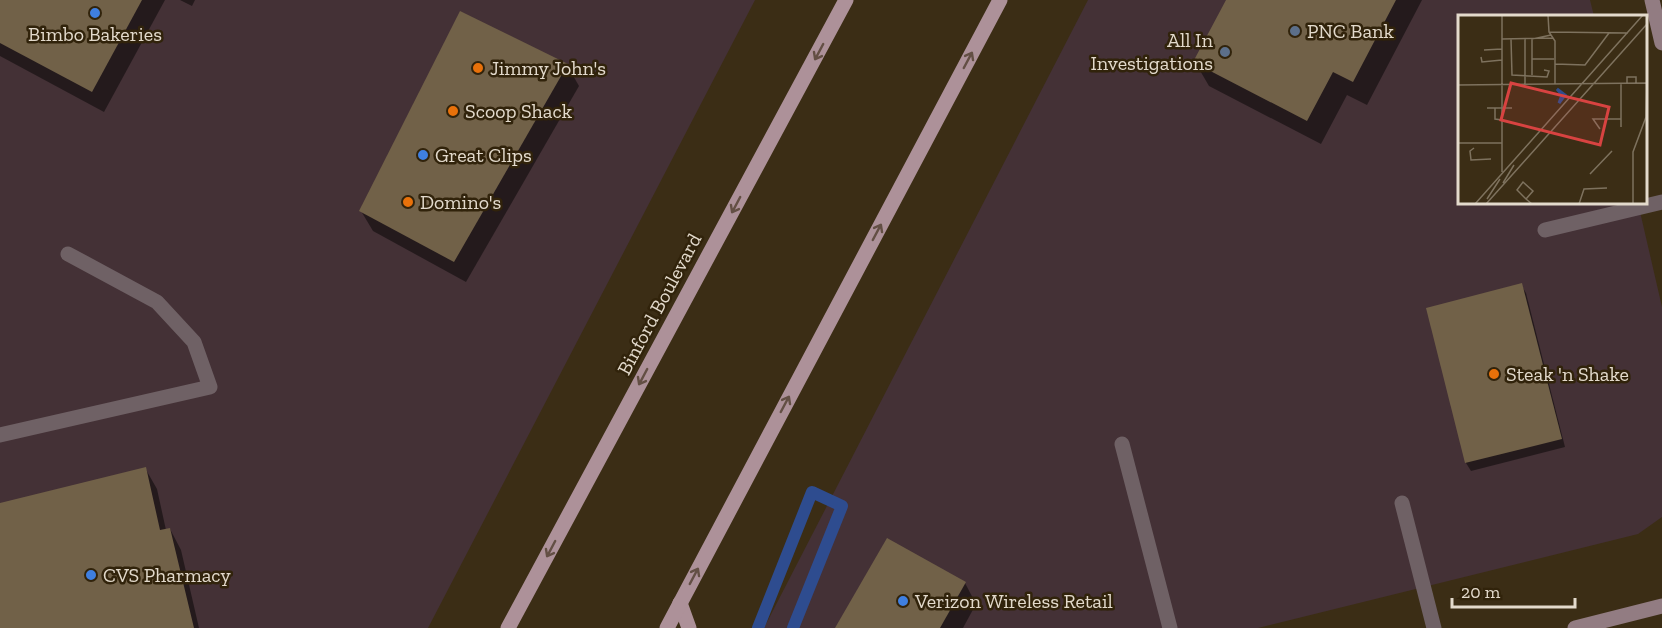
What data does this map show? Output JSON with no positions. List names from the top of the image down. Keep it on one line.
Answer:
{"streets":{"main road":["Binford Boulevard"]},"one_way":["Binford Boulevard"],"places":["Bimbo Bakeries","PNC Bank","All In Investigations","Jimmy John's","Scoop Shack","Great Clips","Domino's","Steak 'n Shake","CVS Pharmacy","Verizon Wireless Retail"],"scale_bar":"20 m"}
